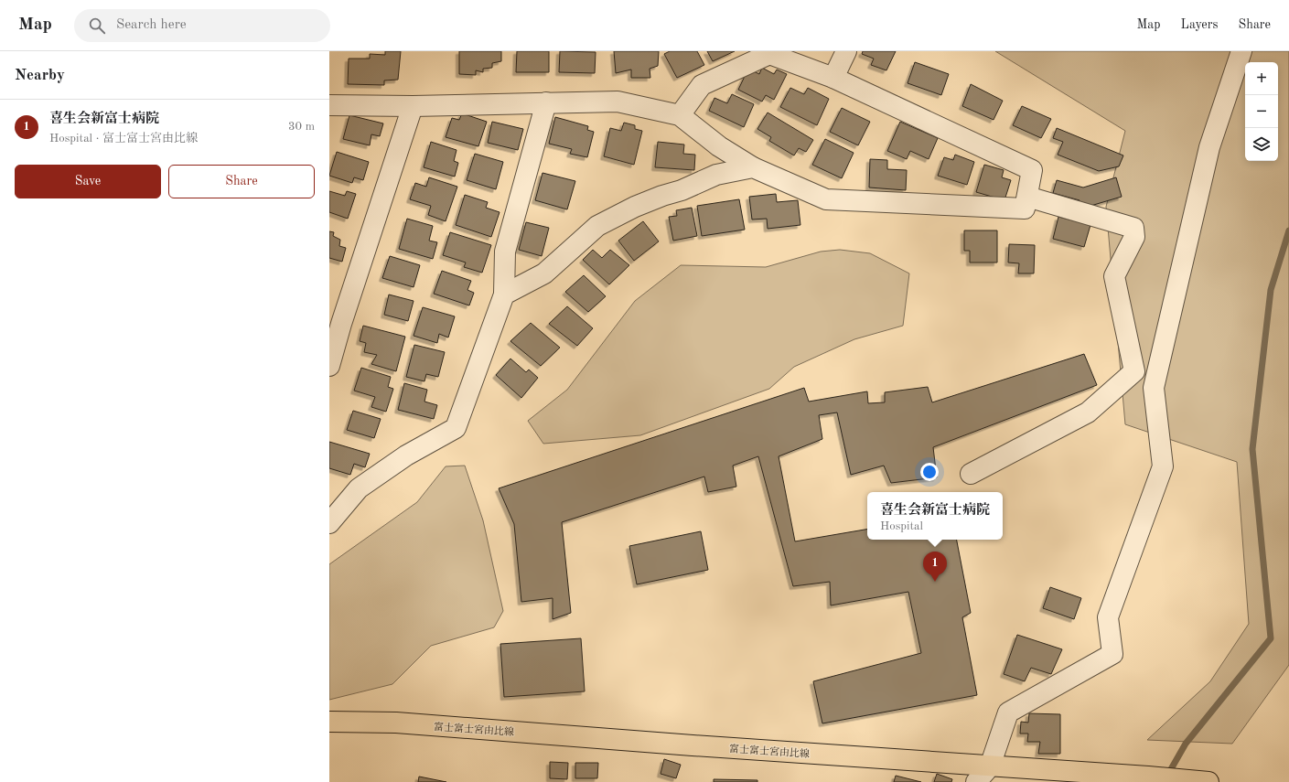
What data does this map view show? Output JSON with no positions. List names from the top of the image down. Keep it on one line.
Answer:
{"streets":{"main road":["富士富士宮由比線"]},"page":{"header":"Map","search":"Search here","nav":["Map","Layers","Share"],"heading":"Nearby","map_buttons":["+","−"],"list":[{"mark":"1","name":"喜生会新富士病院","note":"Hospital · 富士富士宮由比線","value":"30 m"}],"buttons":["Save","Share"],"popup":["喜生会新富士病院","Hospital"],"pins":"1"}}
